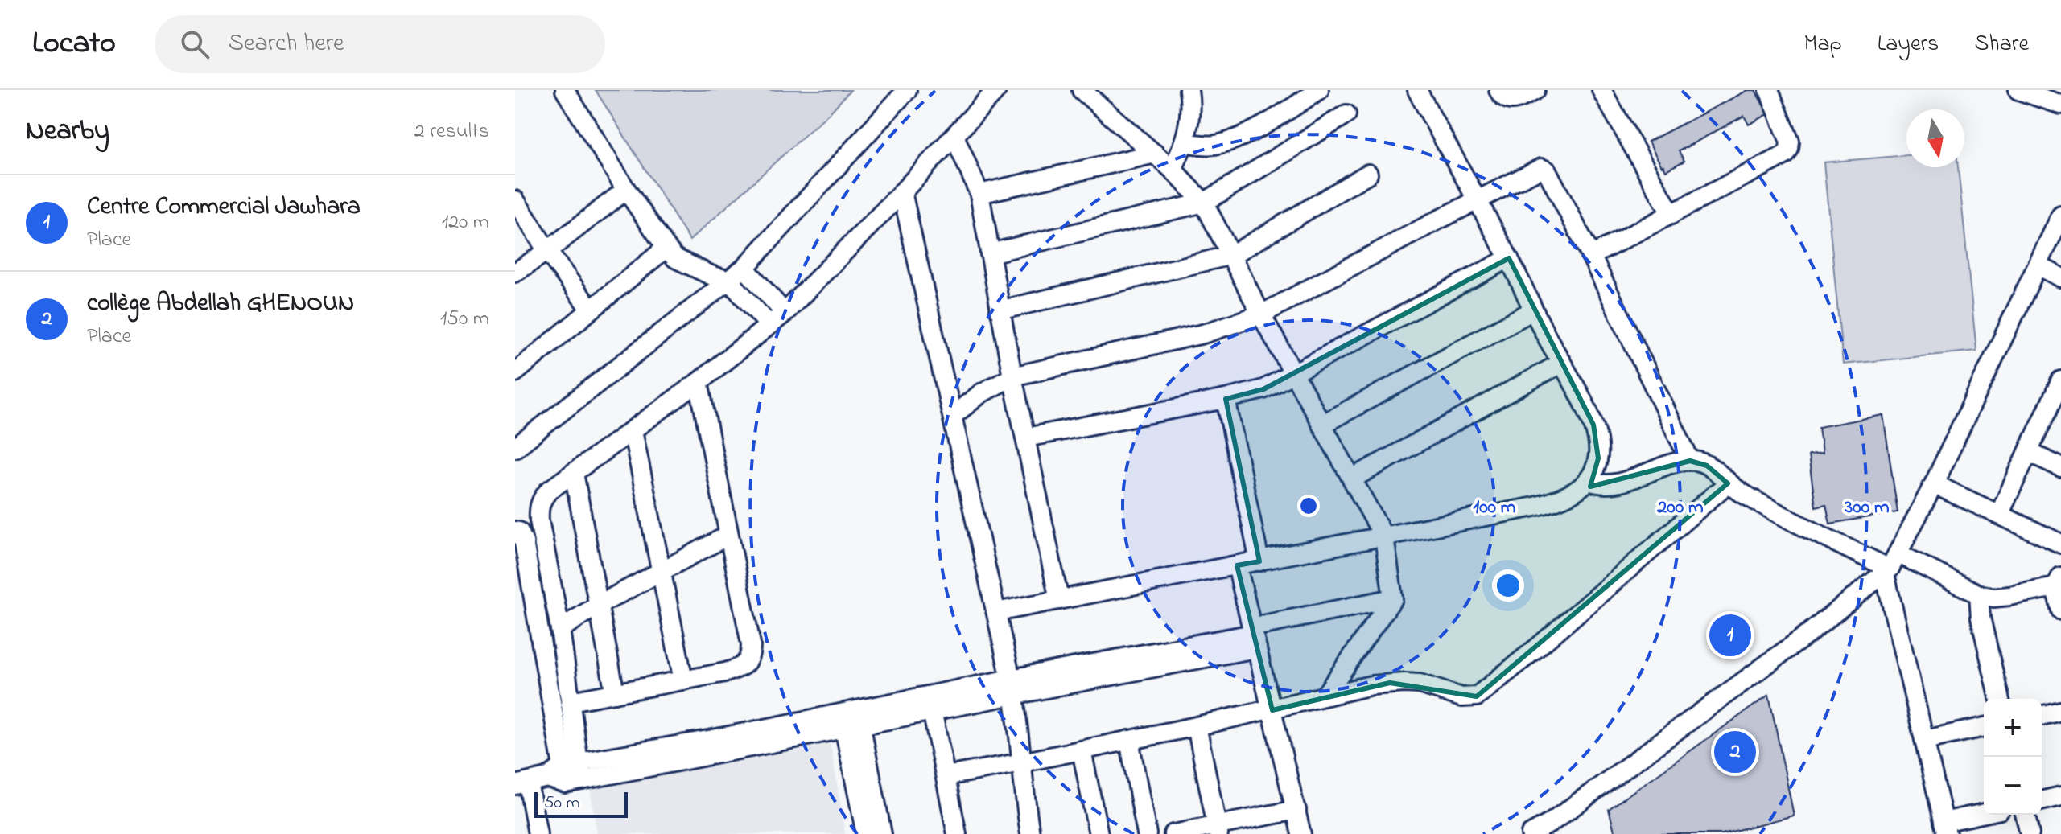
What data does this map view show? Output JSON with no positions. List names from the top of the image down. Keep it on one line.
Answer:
{"scale_bar":"50 m","north":"bottom","page":{"header":"Locato","search":"Search here","nav":["Map","Layers","Share"],"heading":["Nearby","2 results"],"list":[{"mark":"1","name":"Centre Commercial Jawhara","note":"Place","value":"120 m"},{"mark":"2","name":"collège Abdellah GHENOUN","note":"Place","value":"150 m"}],"pins":["1","2"],"map_buttons":["+","−"],"scale":"50 m"},"rings":["100 m","200 m","300 m"]}
